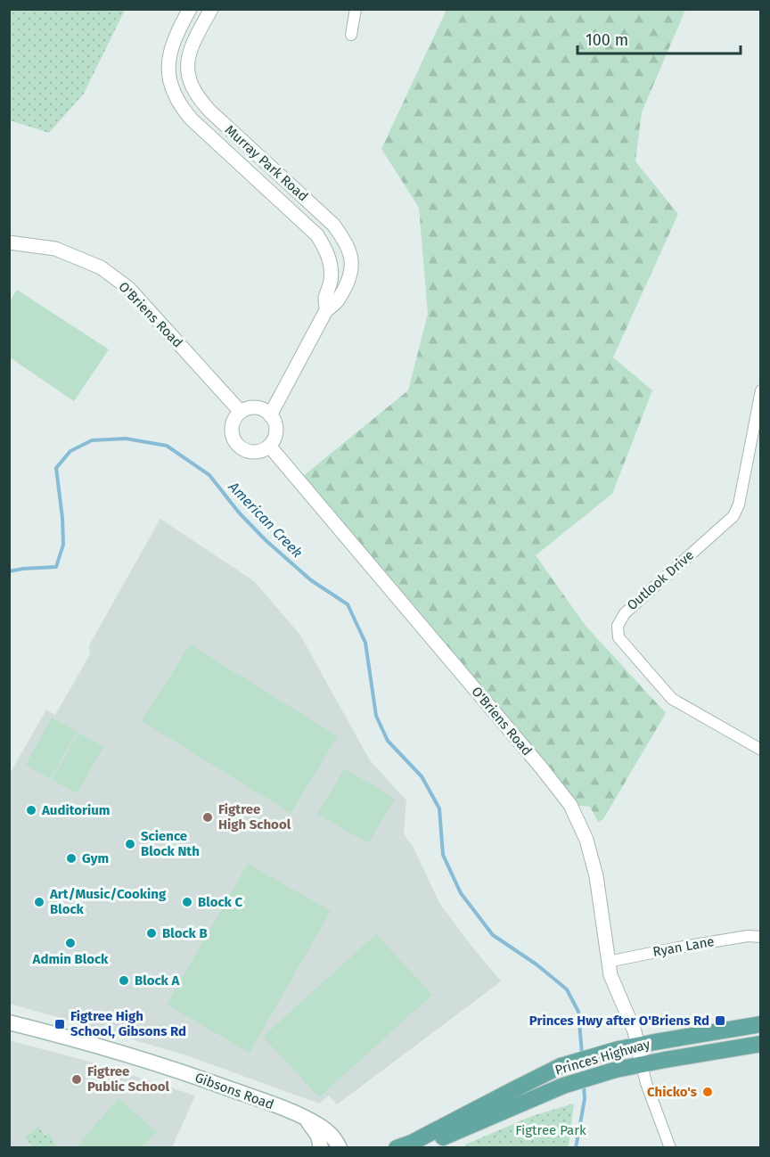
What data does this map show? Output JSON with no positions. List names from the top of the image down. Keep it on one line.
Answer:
{"streets":{"main road":["Princes Highway","Gibsons Road"],"street":["Murray Park Road","O'Briens Road","Outlook Drive","Ryan Lane"]},"crossings":[["Murray Park Road","O'Briens Road"],["O'Briens Road","Ryan Lane"],["O'Briens Road","Princes Highway"]],"water":["American Creek"],"parks":["Figtree Park"],"places":{"other":["Auditorium","Figtree High School","Science Block Nth","Gym","Art/Music/Cooking Block","Block C","Block B","Admin Block","Block A","Figtree Public School","Chicko's"],"transit":["Princes Hwy after O'Briens Rd","Figtree High School, Gibsons Rd"]},"scale_bar":"100 m"}
